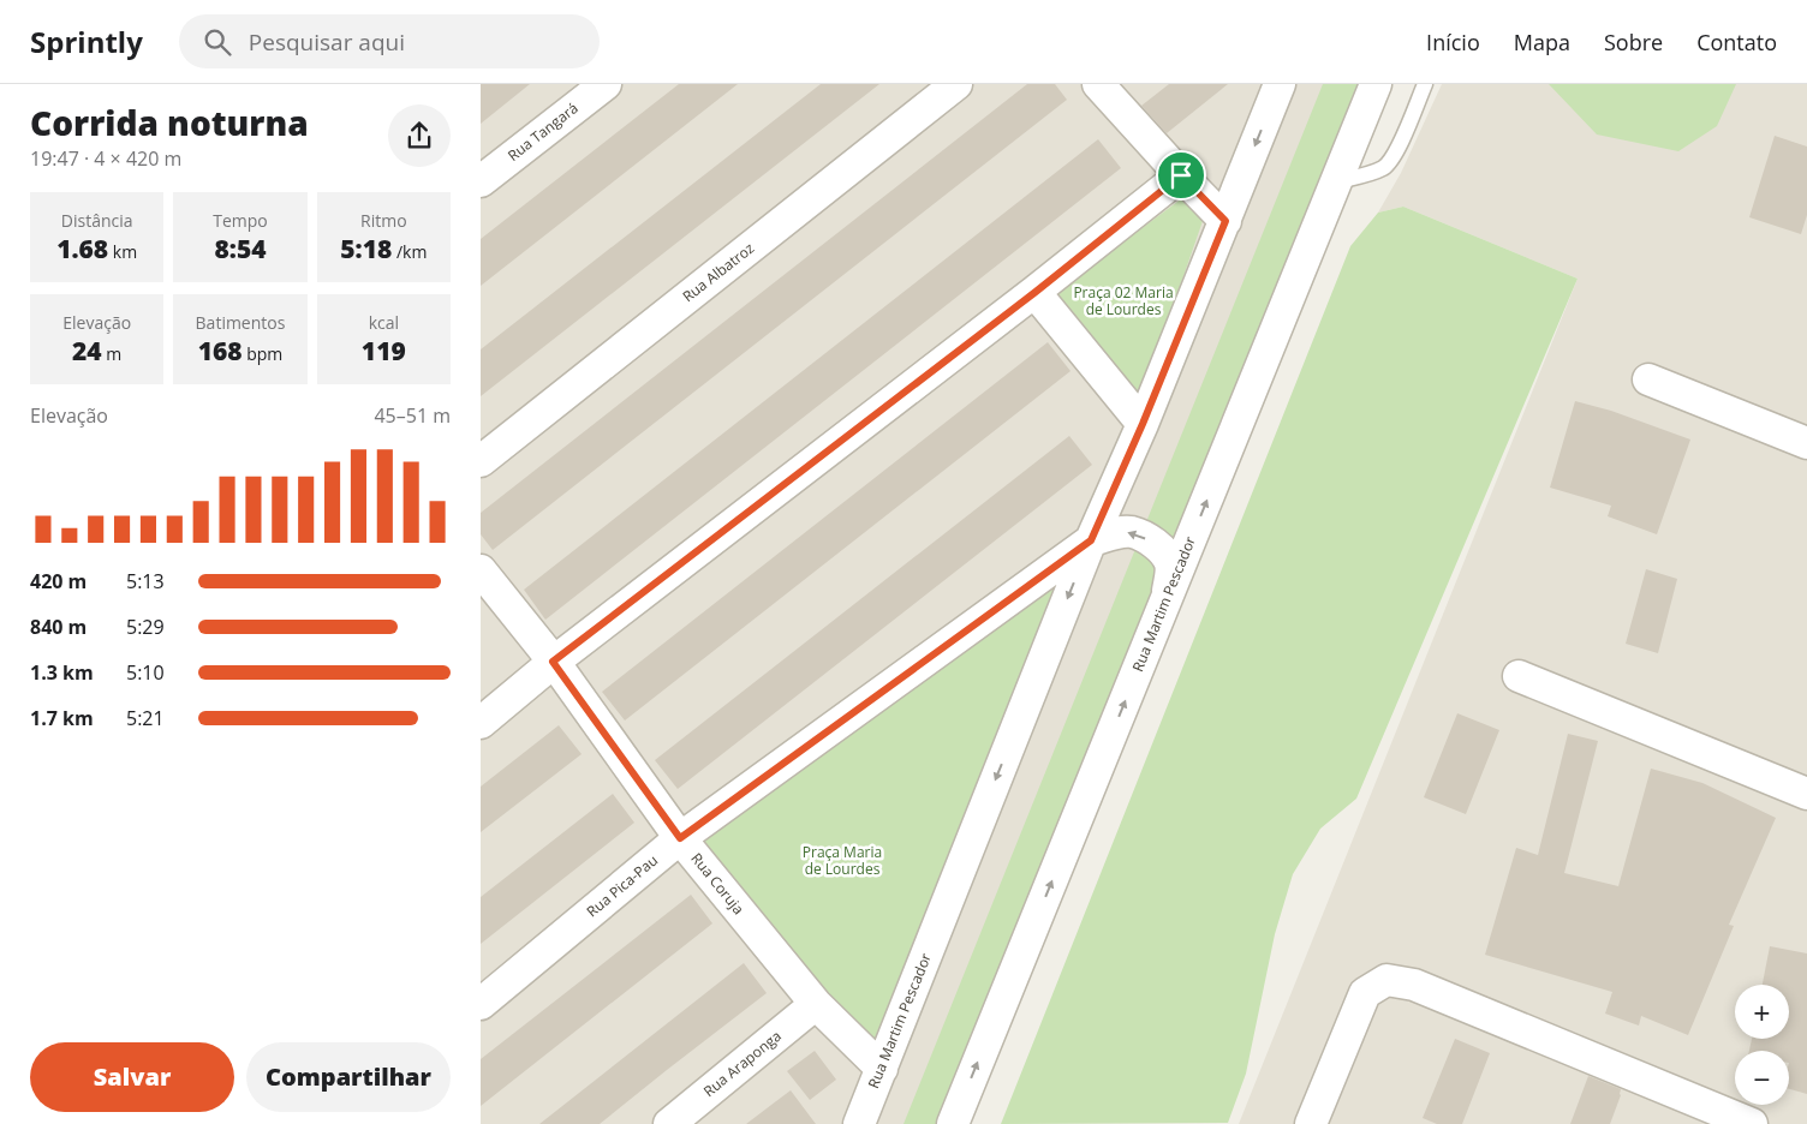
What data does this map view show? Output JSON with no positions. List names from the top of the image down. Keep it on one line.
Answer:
{"streets":{"street":["Rua Tangará","Rua Albatroz","Rua Martim Pescador","Rua Coruja","Rua Pica-Pau","Rua Araponga"]},"crossings":[["Rua Martim Pescador","Rua Coruja"],["Rua Martim Pescador","Rua Pica-Pau"],["Rua Coruja","Rua Pica-Pau"],["Rua Coruja","Rua Araponga"]],"parks":["Praça 02 Maria de Lourdes","Praça Maria de Lourdes"],"page":{"header":"Sprintly","search":"Pesquisar aqui","nav":["Início","Mapa","Sobre","Contato"],"heading":["Corrida noturna","19:47 · 4 × 420 m"],"stats":[["Distância","1.68 km"],["Tempo","8:54"],["Ritmo","5:18 /km"],["Elevação","24 m"],["Batimentos","168 bpm"],["kcal","119"]],"chart":["Elevação","45–51 m"],"list":[{"name":"420 m","note":"5:13"},{"name":"840 m","note":"5:29"},{"name":"1.3 km","note":"5:10"},{"name":"1.7 km","note":"5:21"}],"map_buttons":["+","−"],"buttons":["Salvar","Compartilhar"]}}
